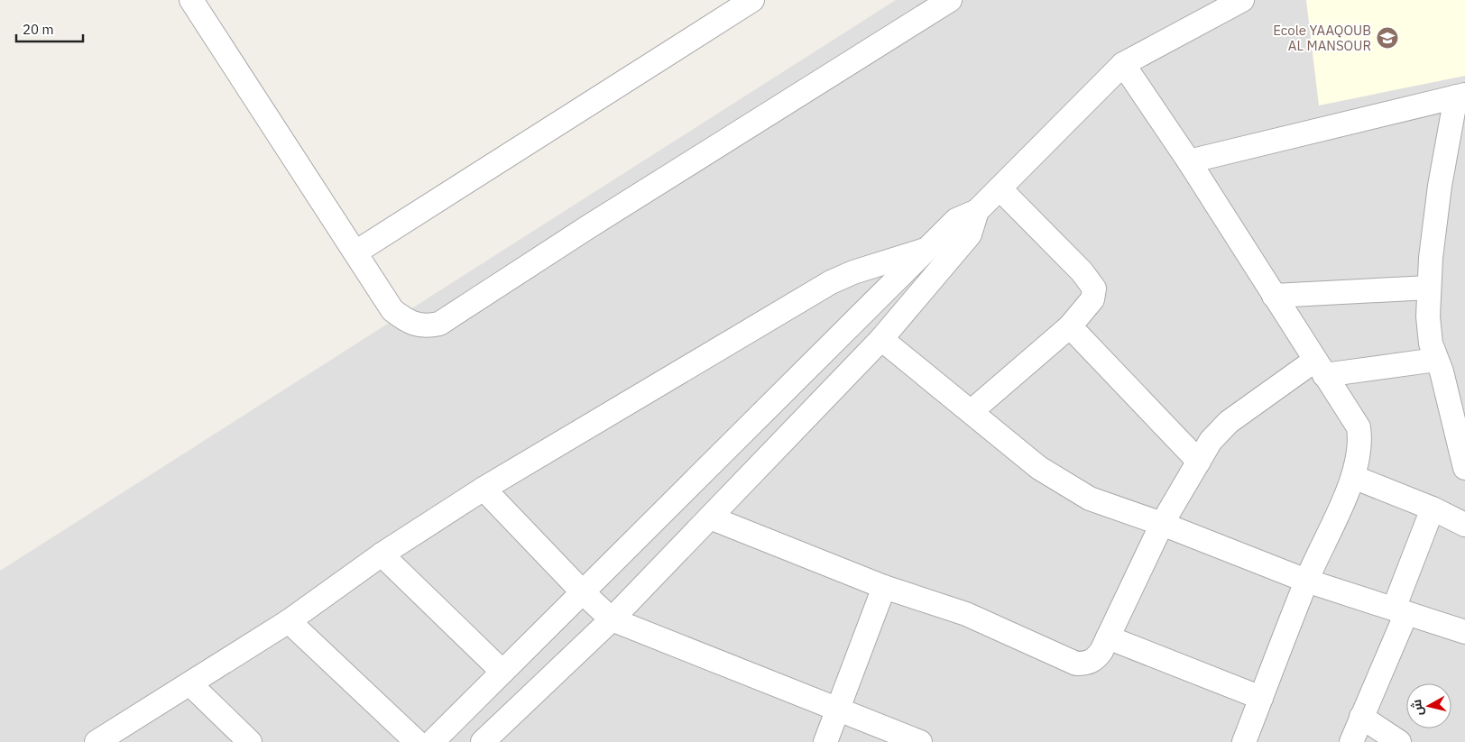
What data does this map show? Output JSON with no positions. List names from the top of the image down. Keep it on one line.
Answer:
{"places":{"school or university":["Ecole YAAQOUB AL MANSOUR"]},"scale_bar":"20 m","north":"left"}
